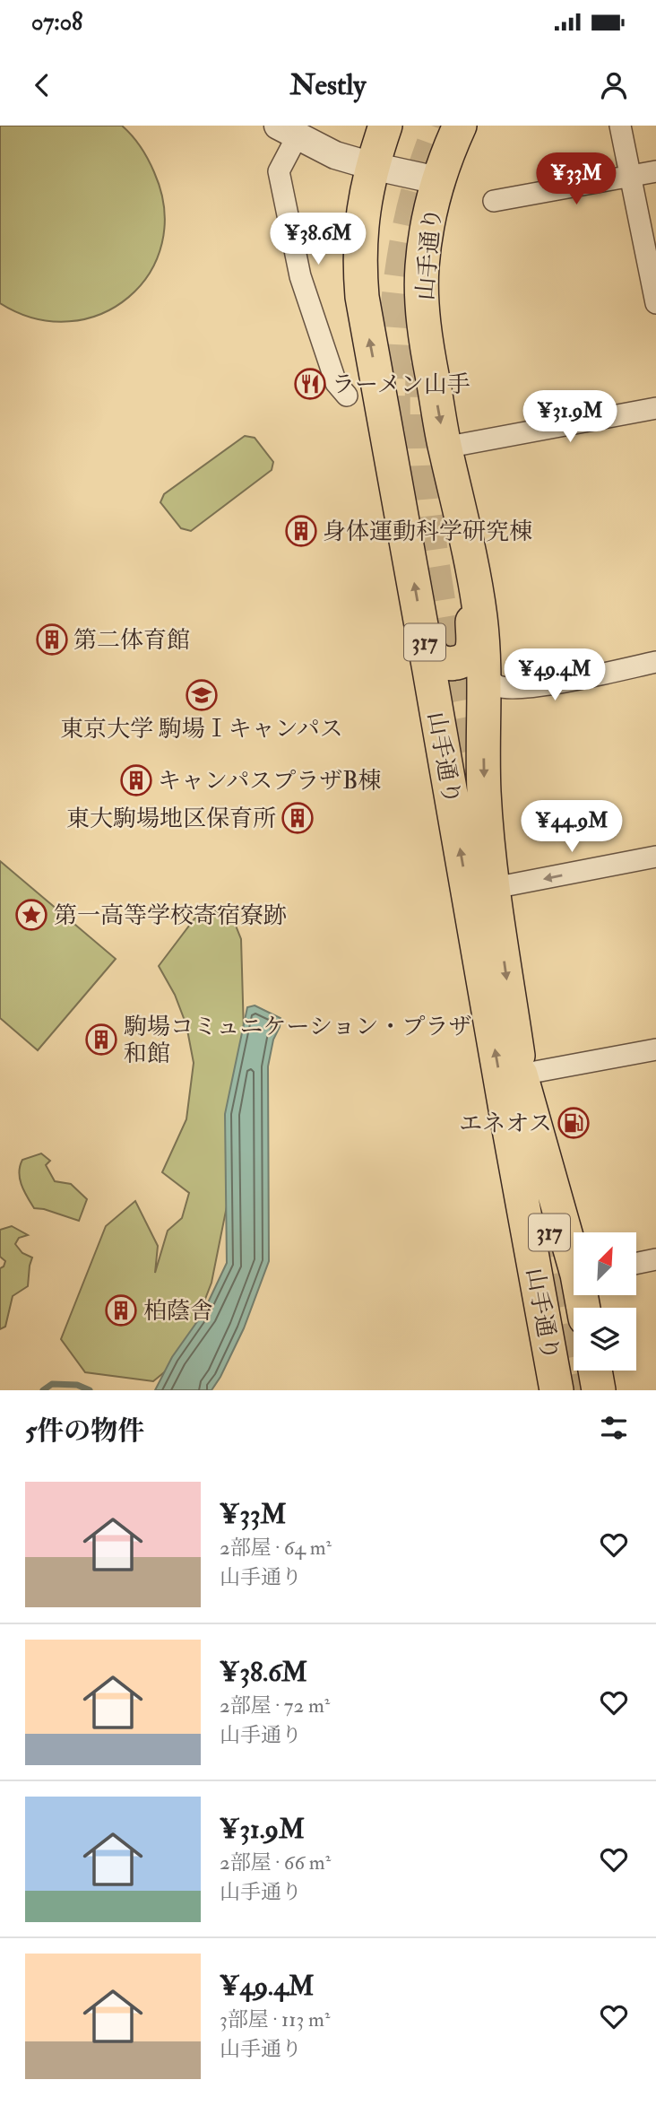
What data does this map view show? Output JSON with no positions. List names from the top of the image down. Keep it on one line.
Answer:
{"streets":{"main road":["山手通り","317"]},"crossings":[["山手通り","317"]],"places":{"restaurant":["ラーメン山手"],"building":["身体運動科学研究棟","第二体育館","キャンパスプラザB棟","東大駒場地区保育所","駒場コミュニケーション・プラザ 和館","柏蔭舎"],"school or university":["東京大学 駒場Ⅰキャンパス"],"place":["第一高等学校寄宿寮跡"],"fuel station":["エネオス"]},"north":"top right","page":{"status":"07:08","header":"Nestly","price":["¥33M","¥38.6M","¥31.9M","¥49.4M","¥44.9M"],"heading":"5件の物件","list":[{"name":"¥33M","note":"2部屋 · 64 m² · 山手通り"},{"name":"¥38.6M","note":"2部屋 · 72 m² · 山手通り"},{"name":"¥31.9M","note":"2部屋 · 66 m² · 山手通り"},{"name":"¥49.4M","note":"3部屋 · 113 m² · 山手通り"}]}}
